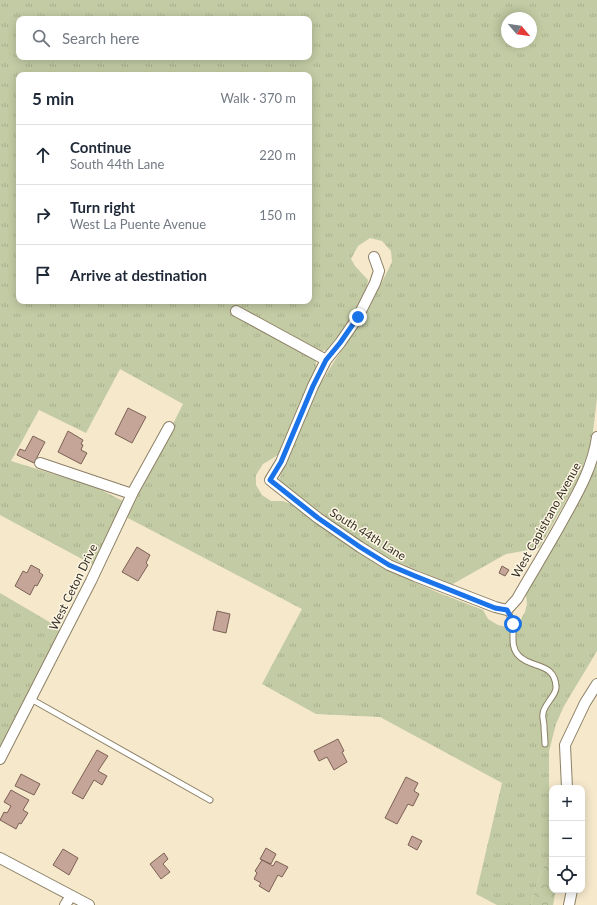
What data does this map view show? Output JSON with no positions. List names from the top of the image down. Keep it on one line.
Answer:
{"streets":{"street":["West Capistrano Avenue","South 44th Lane","West Ceton Drive"]},"crossings":[["West Capistrano Avenue","South 44th Lane"]],"north":"bottom right","page":{"search":"Search here","heading":["5 min","Walk · 370 m"],"list":[["Continue","South 44th Lane","220 m"],["Turn right","West La Puente Avenue","150 m"],"Arrive at destination"],"map_buttons":["+","−"]}}
